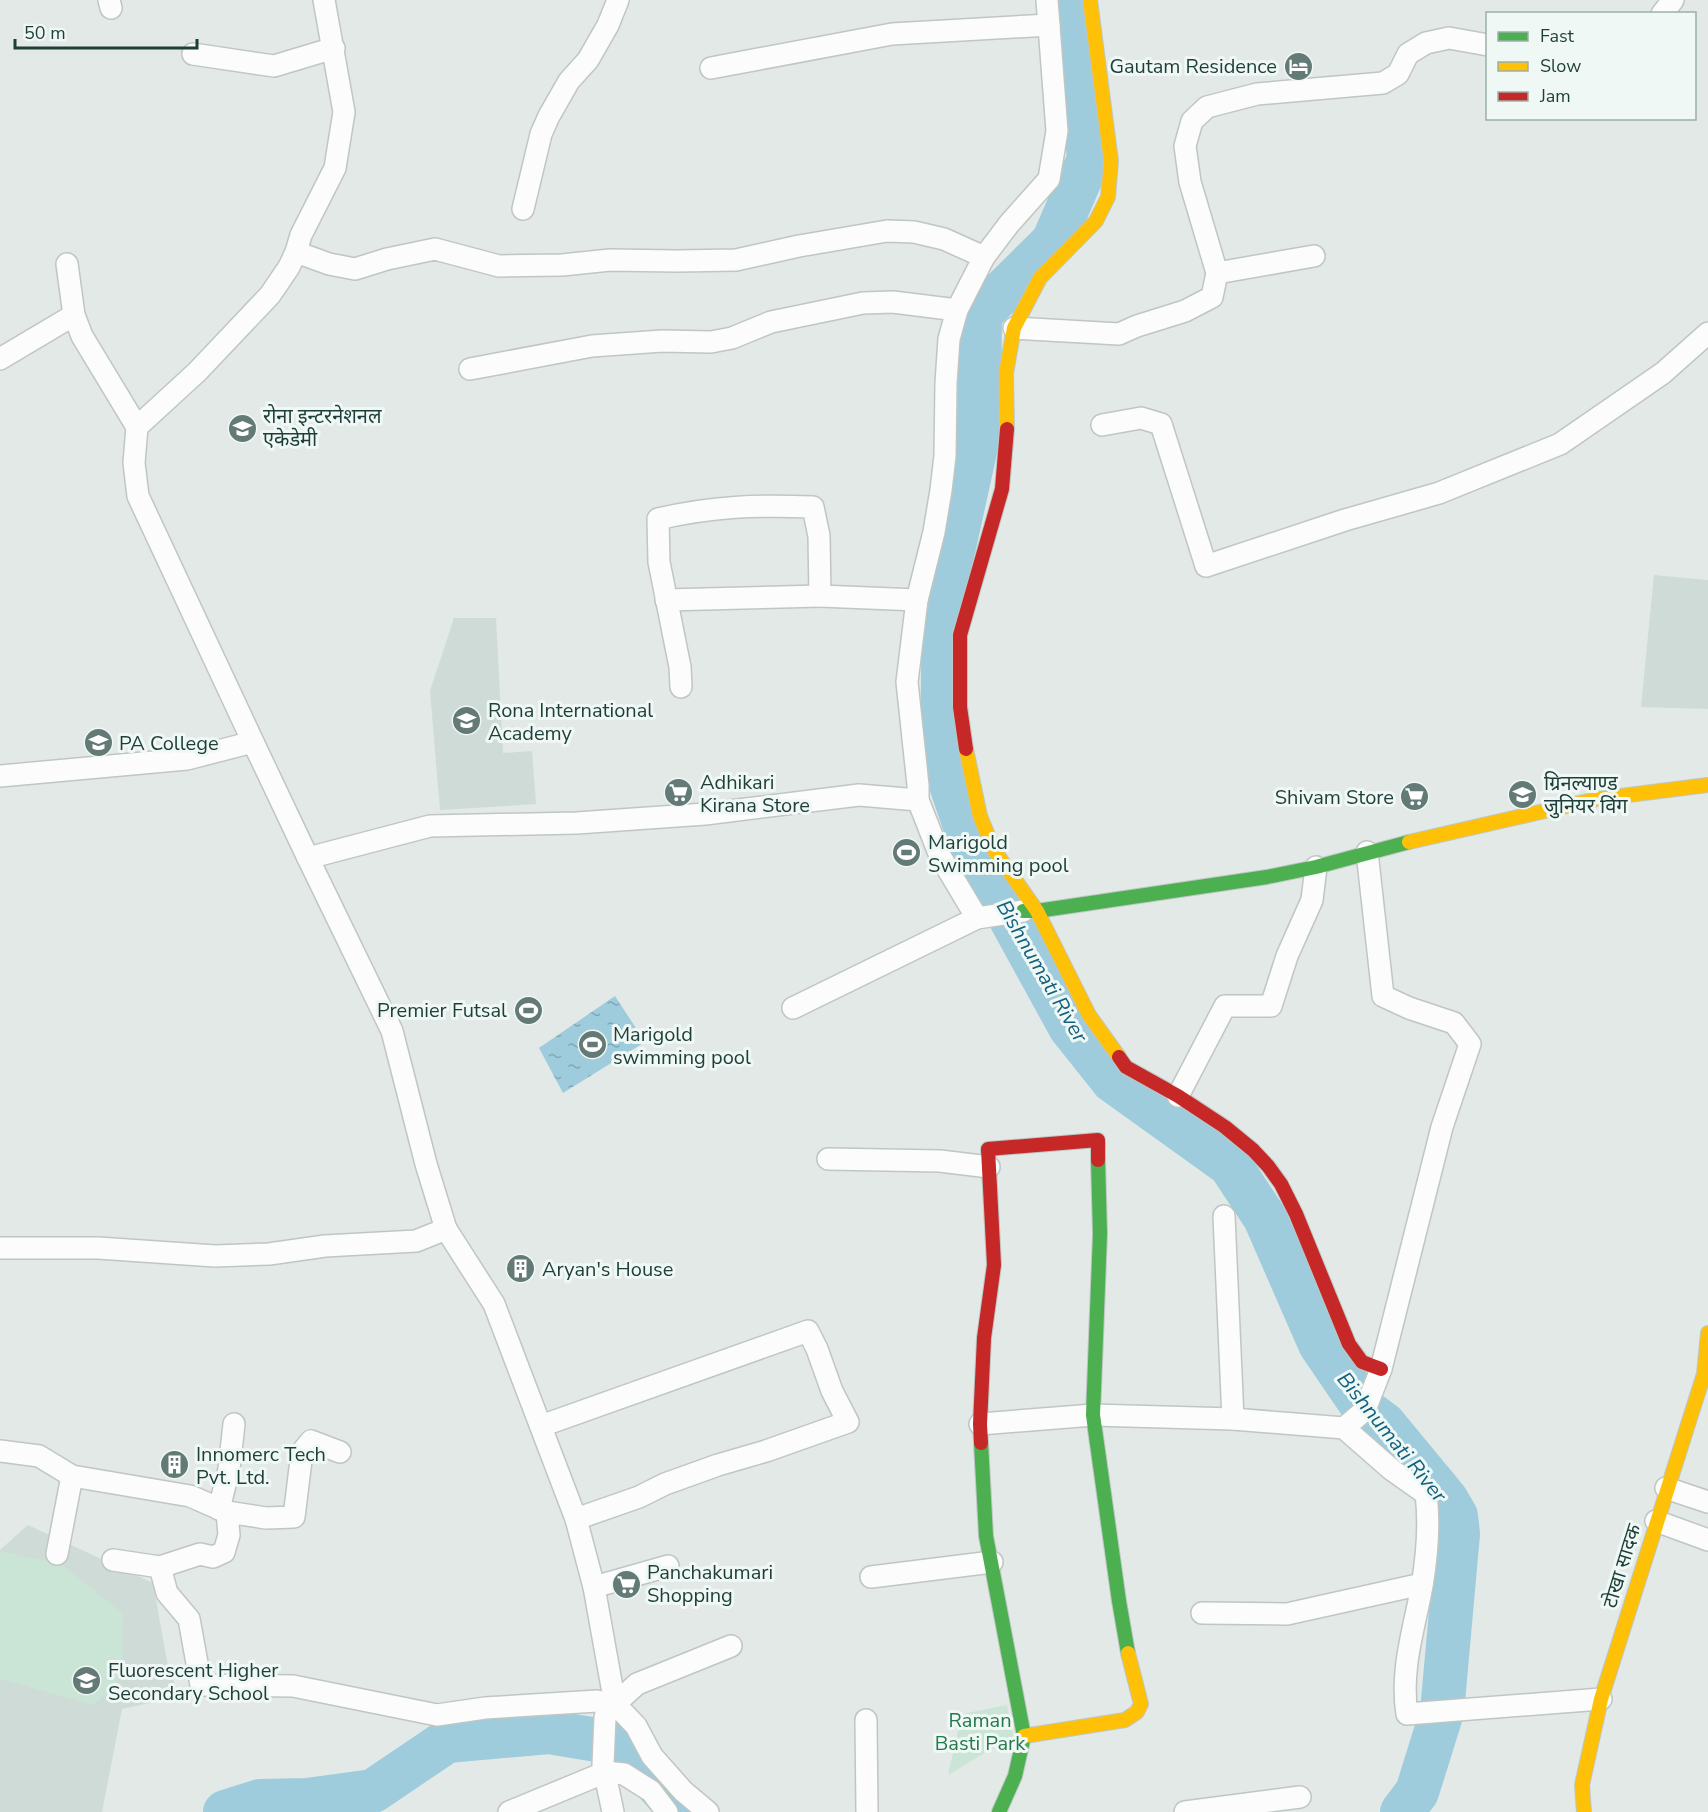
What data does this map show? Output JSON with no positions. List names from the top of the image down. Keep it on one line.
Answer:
{"streets":{"street":["टोखा सादक"]},"water":["Bishnumati River"],"parks":["Raman Basti Park"],"places":{"hotel":["Gautam Residence"],"school or university":["रोना इन्टरनेशनल एकेडेमी","Rona International Academy","PA College","ग्रिनल्याण्ड जुनियर विंग","Fluorescent Higher Secondary School"],"supermarket":["Adhikari Kirana Store","Shivam Store","Panchakumari Shopping"],"sports":["Marigold Swimming pool","Premier Futsal","Marigold swimming pool"],"building":["Aryan's House","Innomerc Tech Pvt. Ltd."]},"legend":["Fast","Slow","Jam"],"scale_bar":"50 m"}
